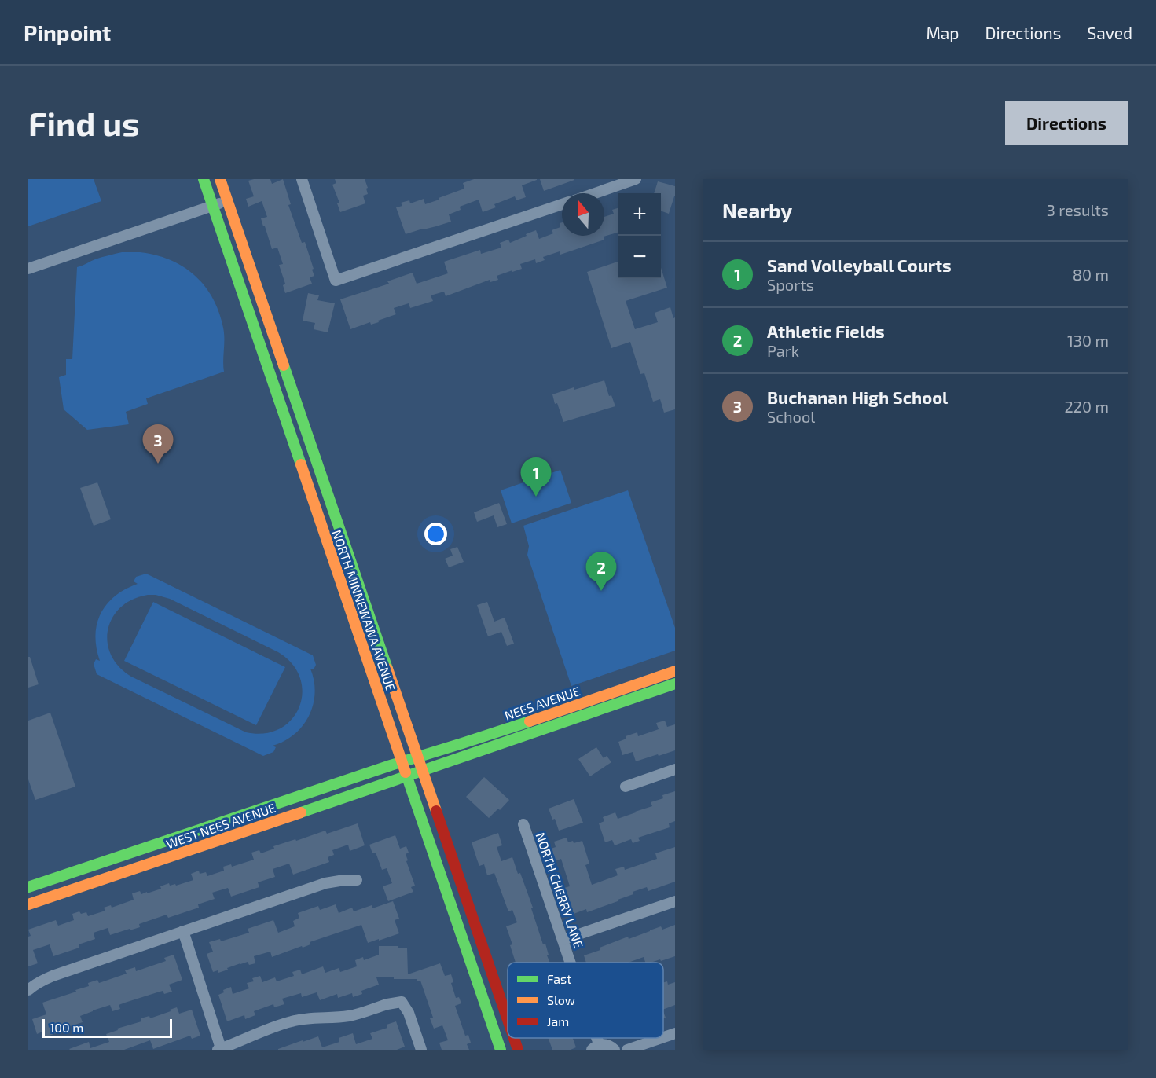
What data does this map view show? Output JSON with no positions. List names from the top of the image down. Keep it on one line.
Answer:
{"streets":{"main road":["NORTH MINNEWAWA AVENUE","NEES AVENUE","WEST NEES AVENUE"],"street":["NORTH CHERRY LANE"]},"crossings":[["NORTH MINNEWAWA AVENUE","NEES AVENUE"],["NORTH MINNEWAWA AVENUE","WEST NEES AVENUE"],["NEES AVENUE","WEST NEES AVENUE"]],"legend":["Fast","Slow","Jam"],"scale_bar":"100 m","north":"top","page":{"header":"Pinpoint","nav":["Map","Directions","Saved"],"buttons":"Directions","title":"Find us","heading":["Nearby","3 results"],"map_buttons":["+","−"],"list":[{"mark":"1","name":"Sand Volleyball Courts","note":"Sports","value":"80 m"},{"mark":"2","name":"Athletic Fields","note":"Park","value":"130 m"},{"mark":"3","name":"Buchanan High School","note":"School","value":"220 m"}],"pins":["3","1","2"],"scale":"100 m"}}
